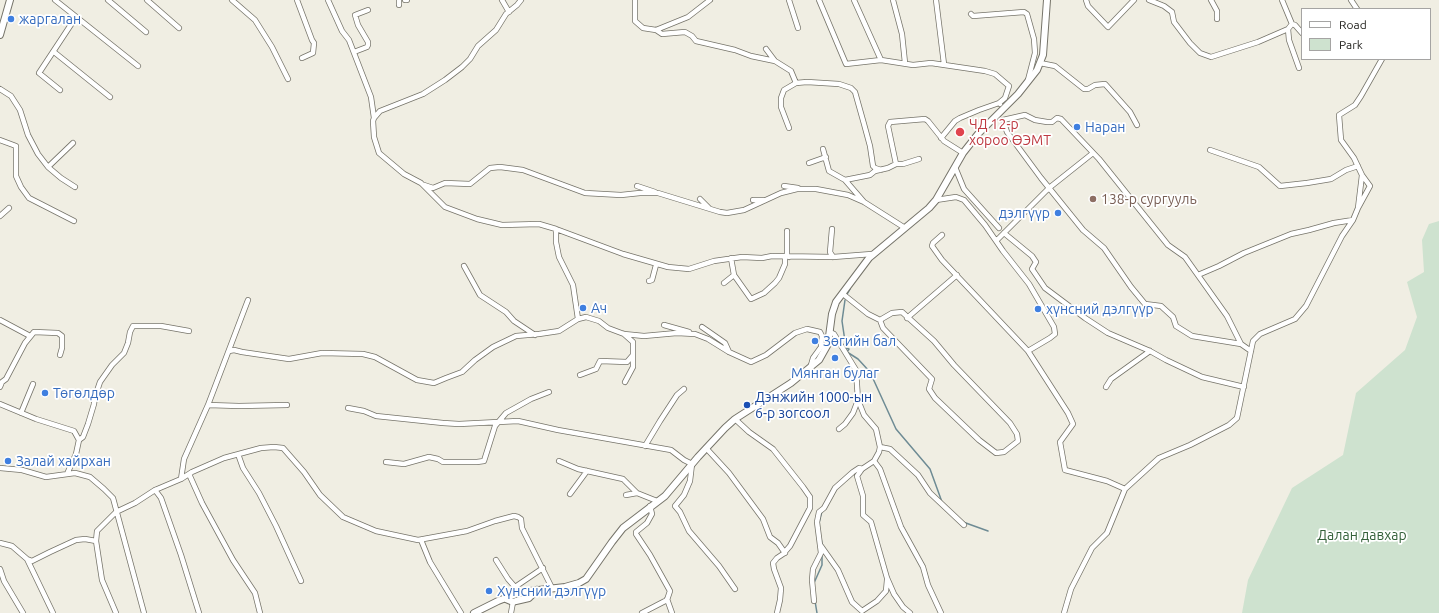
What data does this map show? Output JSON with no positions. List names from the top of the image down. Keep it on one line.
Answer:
{"parks":["Далан давхар"],"places":["жаргалан","Наран","ЧД 12-р хороо ӨЭМТ","138-р сургууль","дэлгүүр","Ач","хүнсний дэлгүүр","Зөгийн бал","Мянган булаг","Төгөлдөр","Дэнжийн 1000-ын 6-р зогсоол","Залай хайрхан","Хүнсний дэлгүүр"],"legend":["Road","Park"]}
